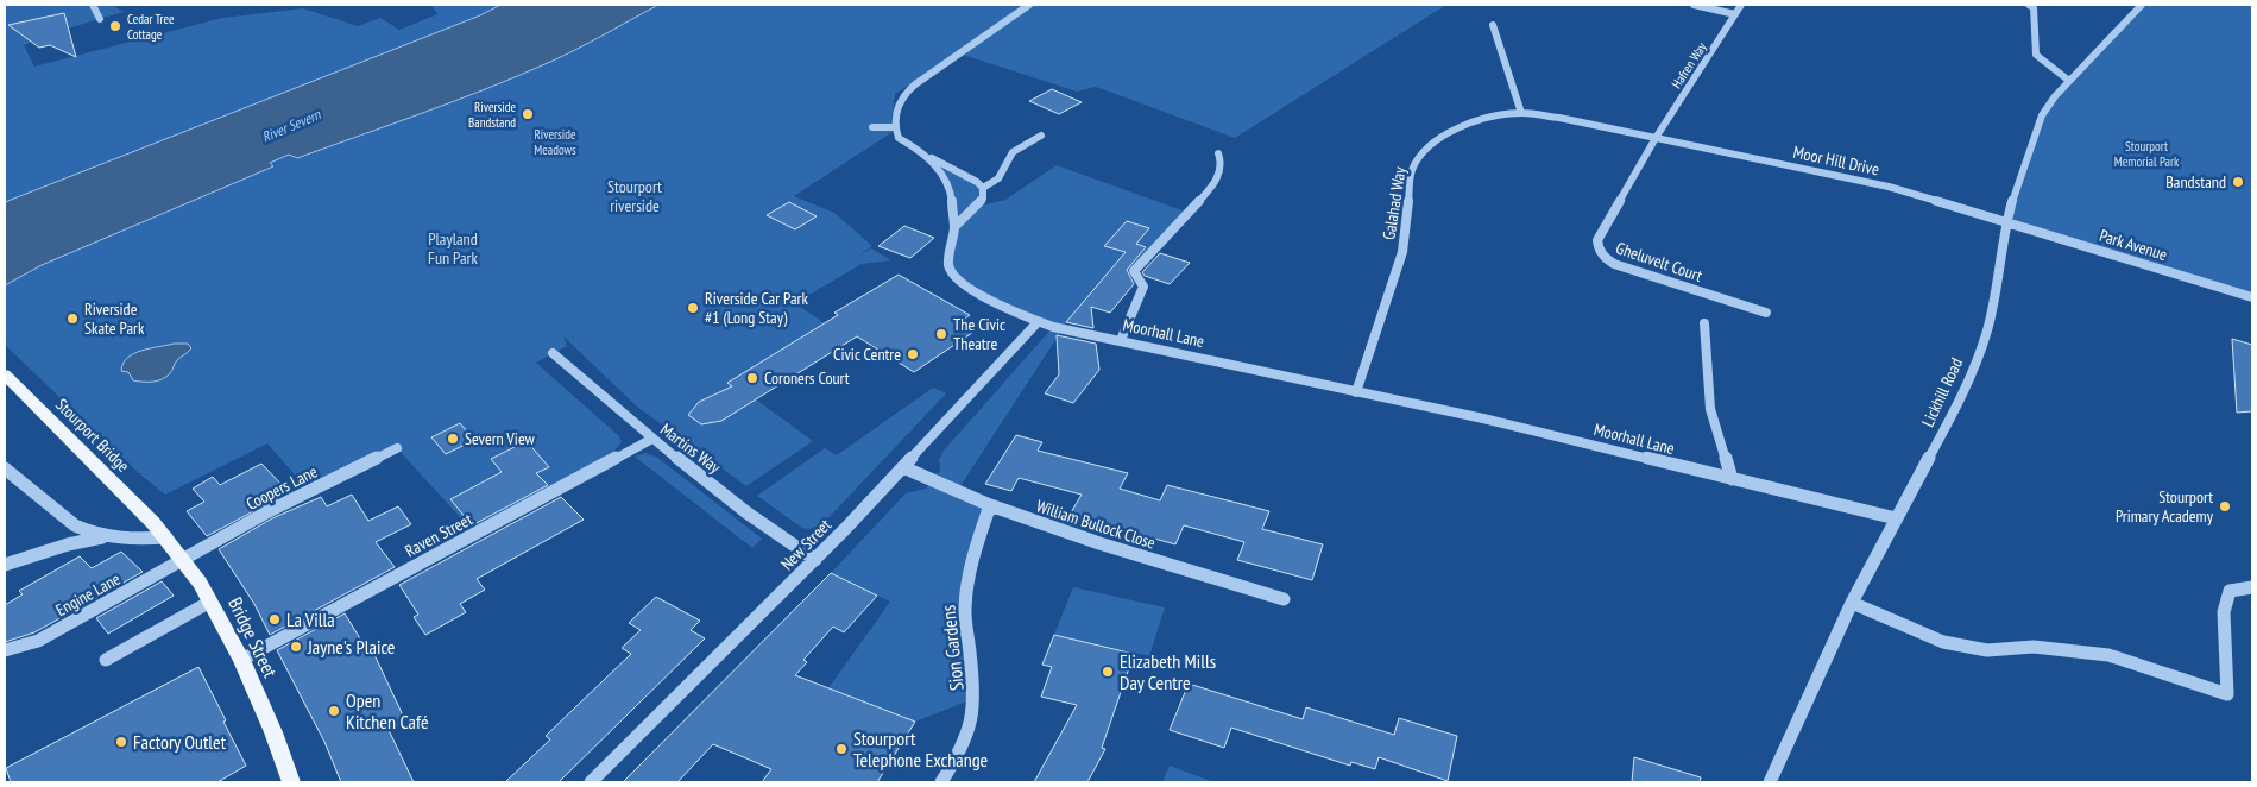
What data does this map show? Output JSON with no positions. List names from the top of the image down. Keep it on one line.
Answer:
{"streets":{"main road":["Stourport Bridge","Bridge Street"],"street":["Hafren Way","Moor Hill Drive","Galahad Way","Park Avenue","Gheluvelt Court","Moorhall Lane","Lickhill Road","Martins Way","Coopers Lane","William Bullock Close","Raven Street","New Street","Engine Lane","Sion Gardens"]},"crossings":[["Hafren Way","Moor Hill Drive"],["Hafren Way","Galahad Way"],["Hafren Way","Gheluvelt Court"],["Moor Hill Drive","Galahad Way"],["Moor Hill Drive","Park Avenue"],["Moor Hill Drive","Gheluvelt Court"],["Moor Hill Drive","Lickhill Road"],["Galahad Way","Gheluvelt Court"],["Galahad Way","Moorhall Lane"],["Park Avenue","Lickhill Road"],["Moorhall Lane","Lickhill Road"],["Moorhall Lane","New Street"],["Stourport Bridge","Bridge Street"],["Martins Way","Raven Street"],["Martins Way","New Street"],["Coopers Lane","Engine Lane"],["Coopers Lane","Bridge Street"],["William Bullock Close","New Street"],["William Bullock Close","Sion Gardens"],["Raven Street","Bridge Street"],["Engine Lane","Bridge Street"]],"water":["River Severn"],"parks":["Riverside Meadows","Stourport Memorial Park","Stourport riverside","Playland Fun Park"],"places":["Cedar Tree Cottage","Riverside Bandstand","Bandstand","Riverside Car Park #1 (Long Stay)","Riverside Skate Park","The Civic Theatre","Civic Centre","Coroners Court","Severn View","Stourport Primary Academy","La Villa","Jayne's Plaice","Elizabeth Mills Day Centre","Open Kitchen Café","Factory Outlet","Stourport Telephone Exchange"]}
